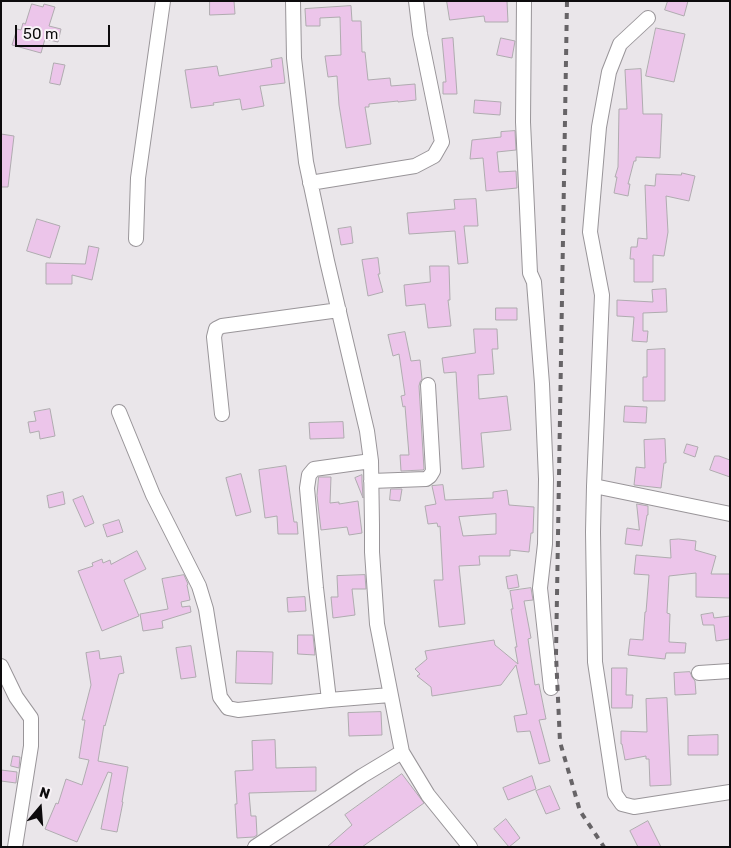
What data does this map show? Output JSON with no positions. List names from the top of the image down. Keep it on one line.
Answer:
{"scale_bar":"50 m","north":"top"}
